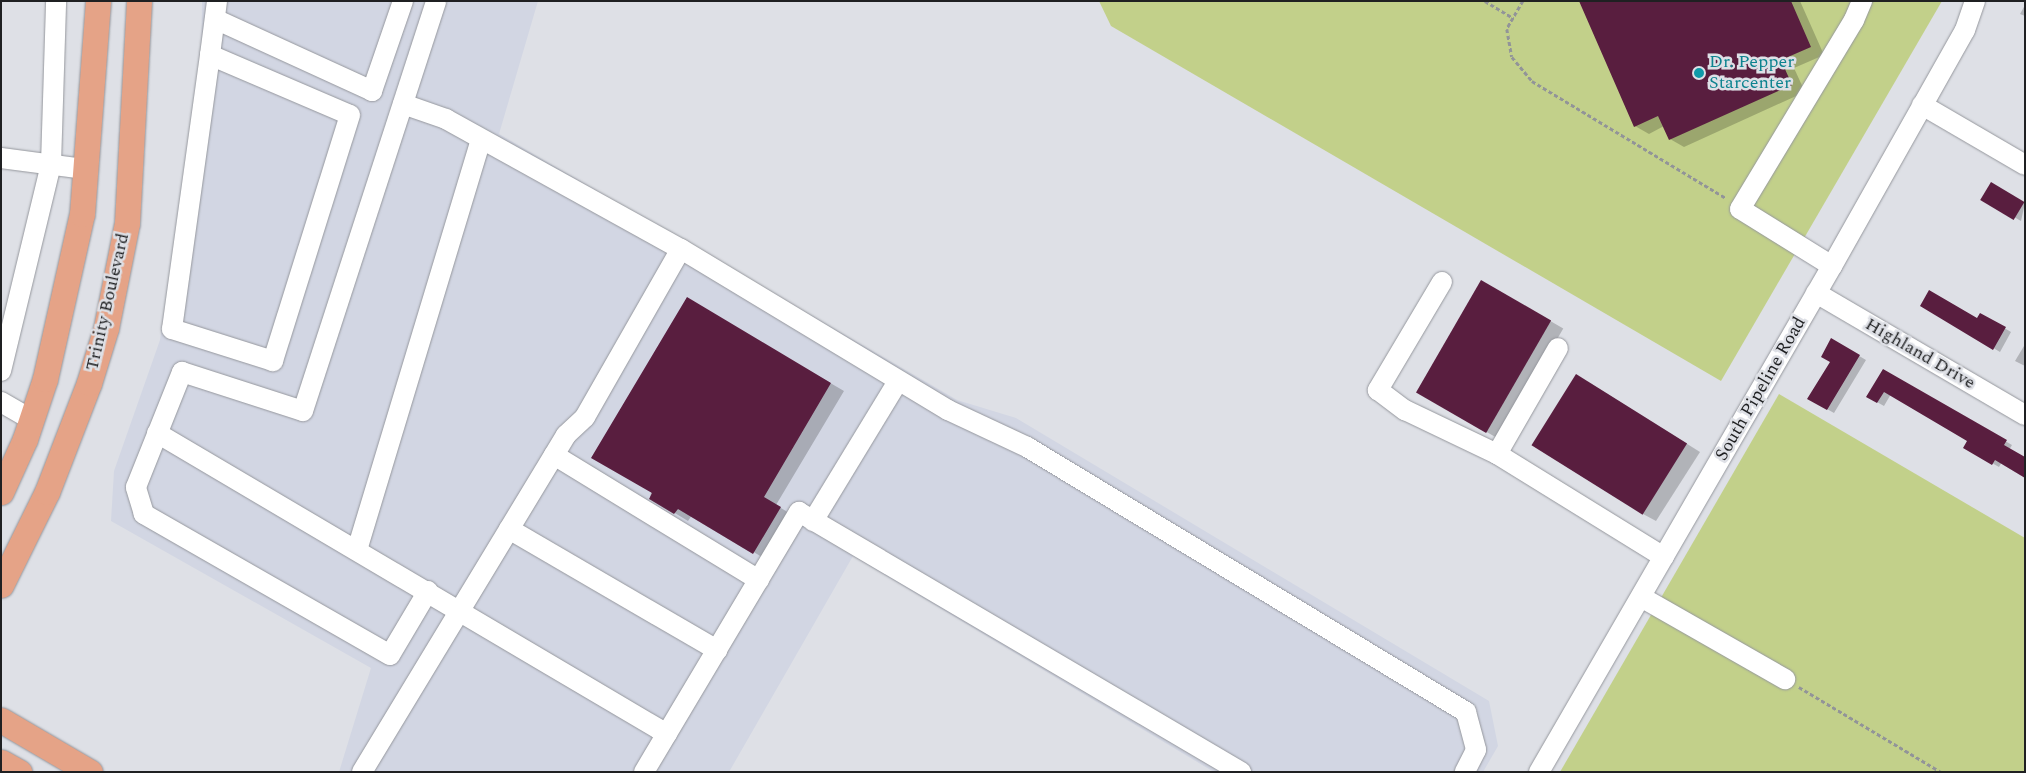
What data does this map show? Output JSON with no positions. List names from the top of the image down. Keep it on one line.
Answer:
{"streets":{"main road":["Trinity Boulevard"],"street":["Highland Drive","South Pipeline Road"]},"crossings":[["Highland Drive","South Pipeline Road"]],"places":["Dr. Pepper Starcenter"]}
